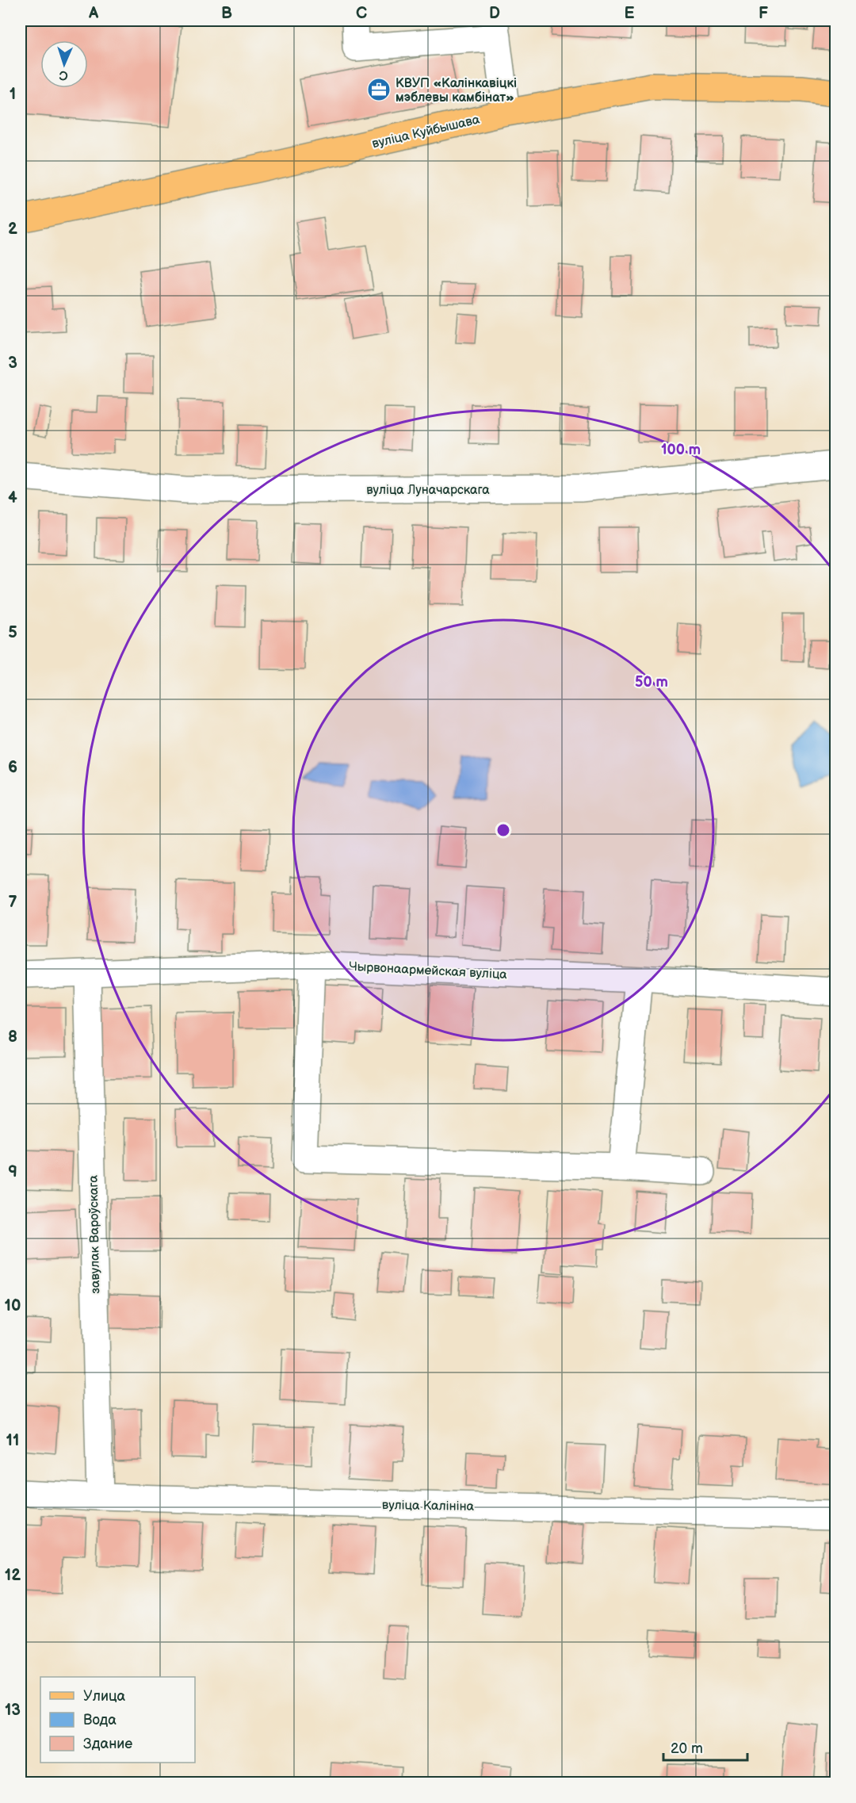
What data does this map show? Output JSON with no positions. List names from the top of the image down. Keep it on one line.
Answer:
{"streets":{"main road":["вуліца Куйбышава"],"street":["вуліца Луначарскага","Чырвонаармейская вуліца","завулак Вароўскага","вуліца Калініна"]},"crossings":[["Чырвонаармейская вуліца","завулак Вароўскага"],["завулак Вароўскага","вуліца Калініна"]],"places":{"office":["КВУП «Калінкавіцкі мэблевы камбінат»"]},"legend":["Улица","Вода","Здание"],"scale_bar":"20 m","north":"bottom","grid":{"columns":["A","B","C","D","E","F"],"rows":["1","2","3","4","5","6","7","8","9","10","11","12","13"]},"rings":["100 m","50 m"]}
